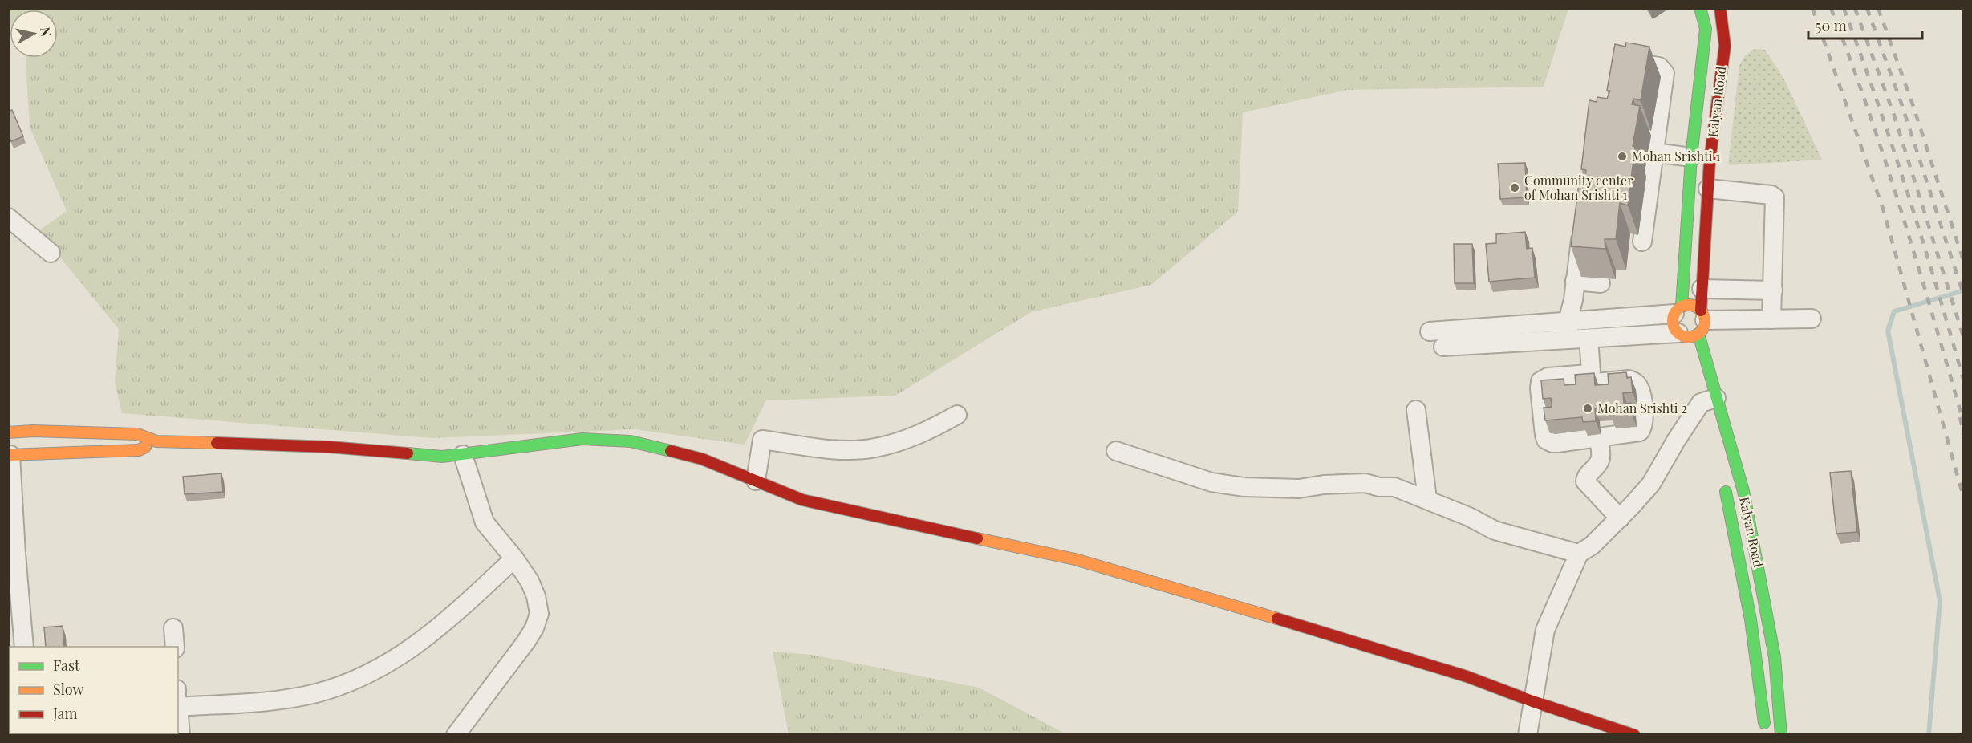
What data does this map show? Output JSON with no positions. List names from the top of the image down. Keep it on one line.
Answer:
{"streets":{"street":["Kalyan Road"]},"places":["Mohan Srishti 1","Community center of Mohan Srishti 1","Mohan Srishti 2"],"legend":["Fast","Slow","Jam"],"scale_bar":"50 m","north":"right"}
